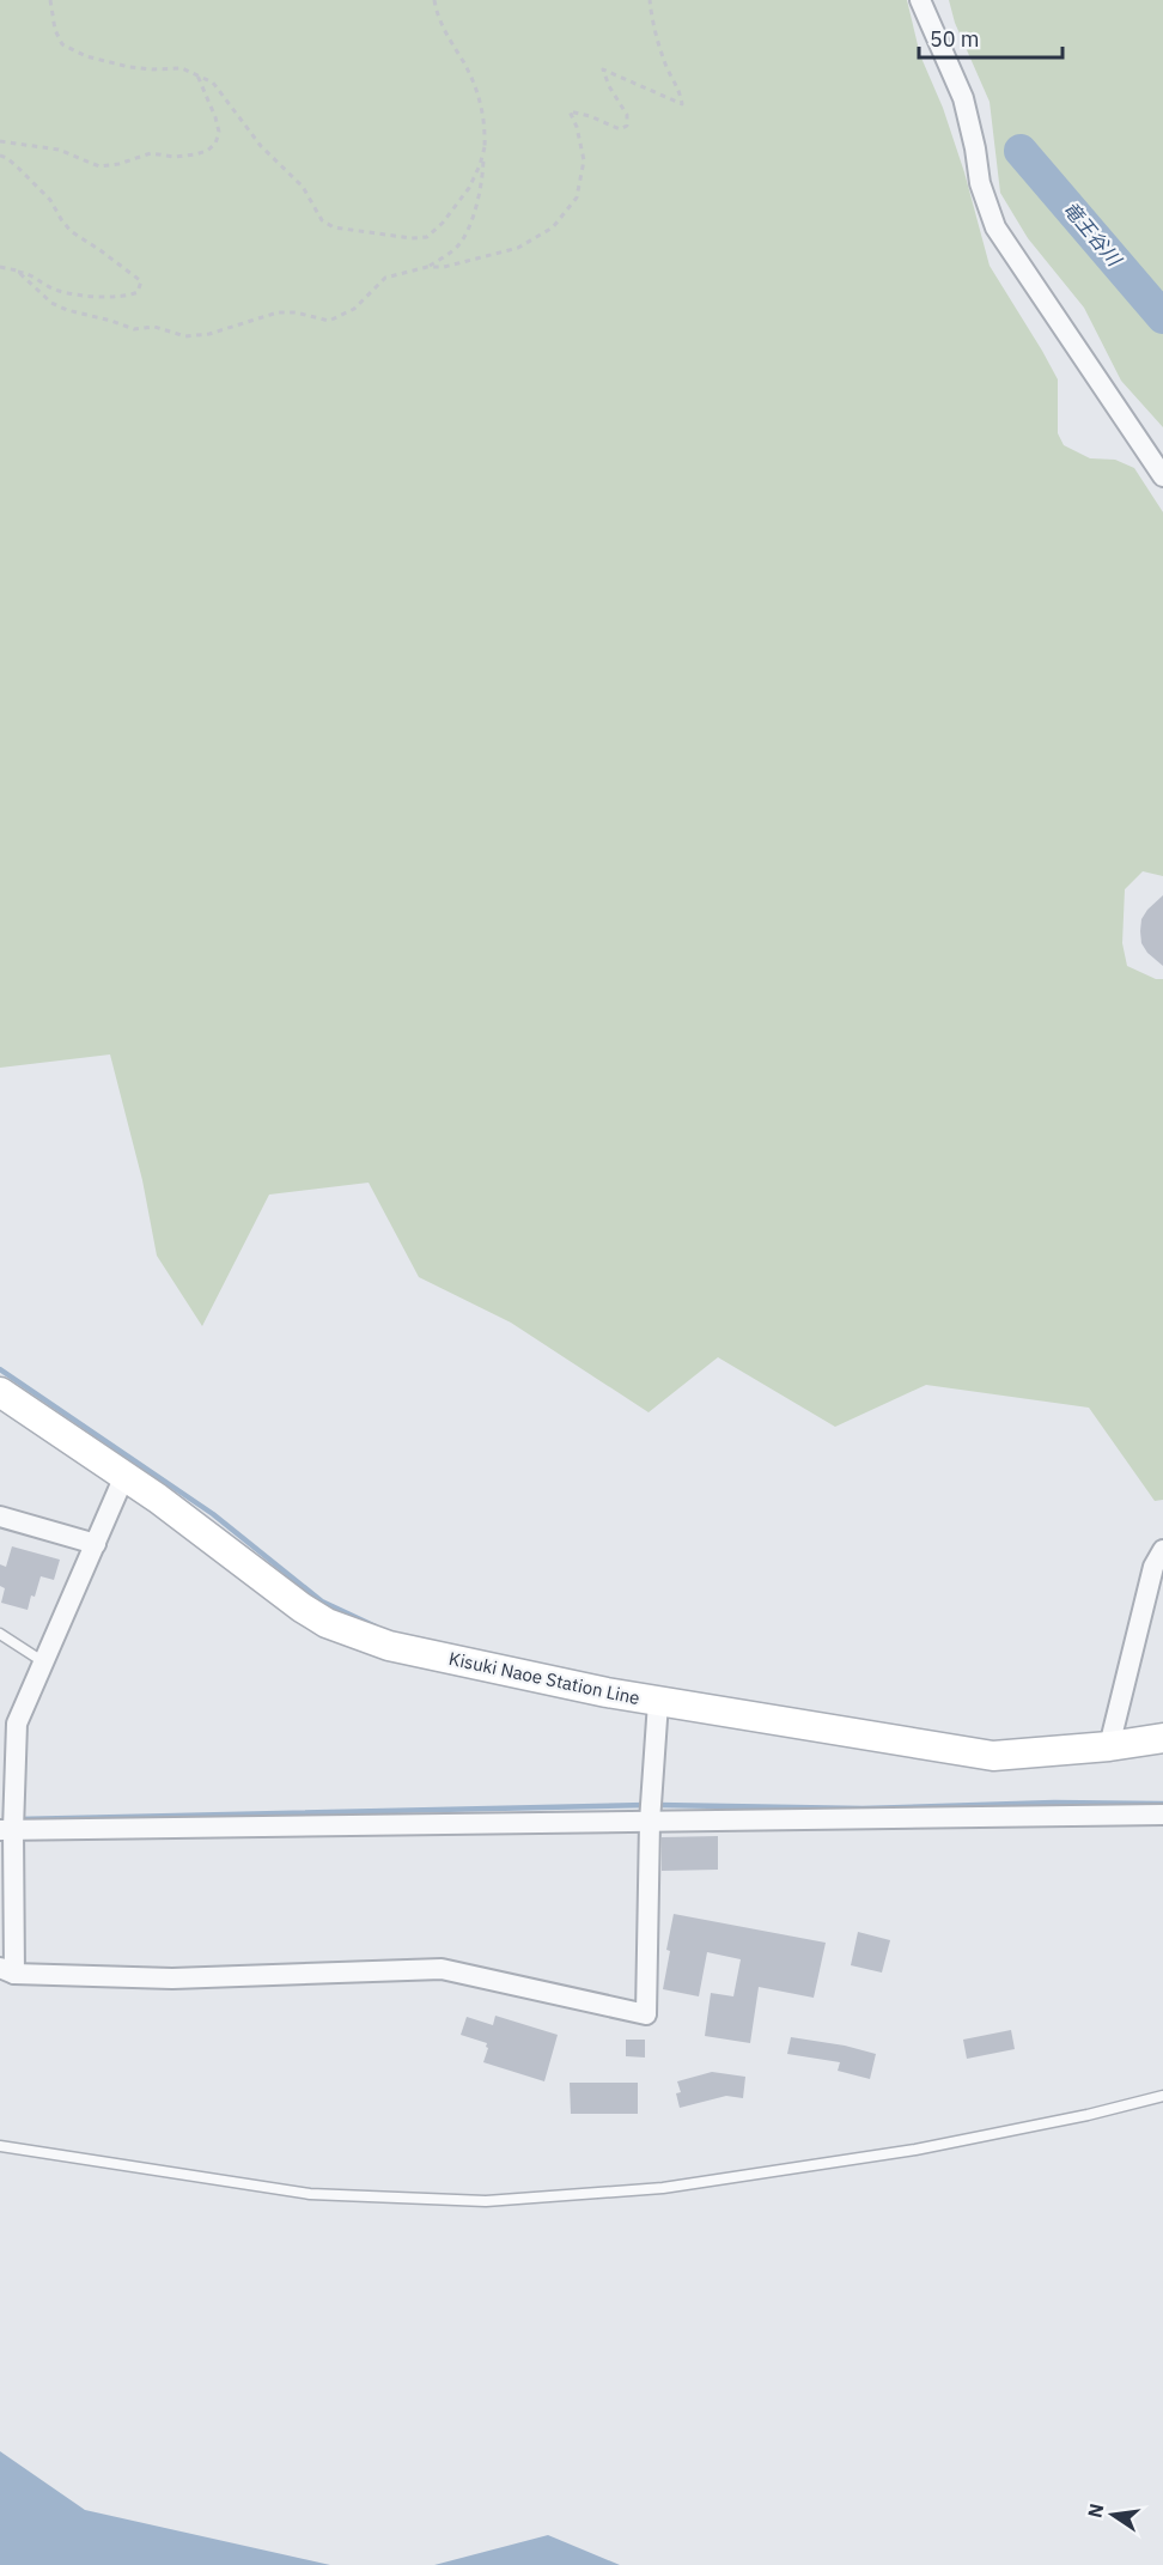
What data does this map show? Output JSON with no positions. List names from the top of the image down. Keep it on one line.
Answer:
{"streets":{"main road":["Kisuki Naoe Station Line"]},"water":["竜王谷川"],"scale_bar":"50 m","north":"left"}
